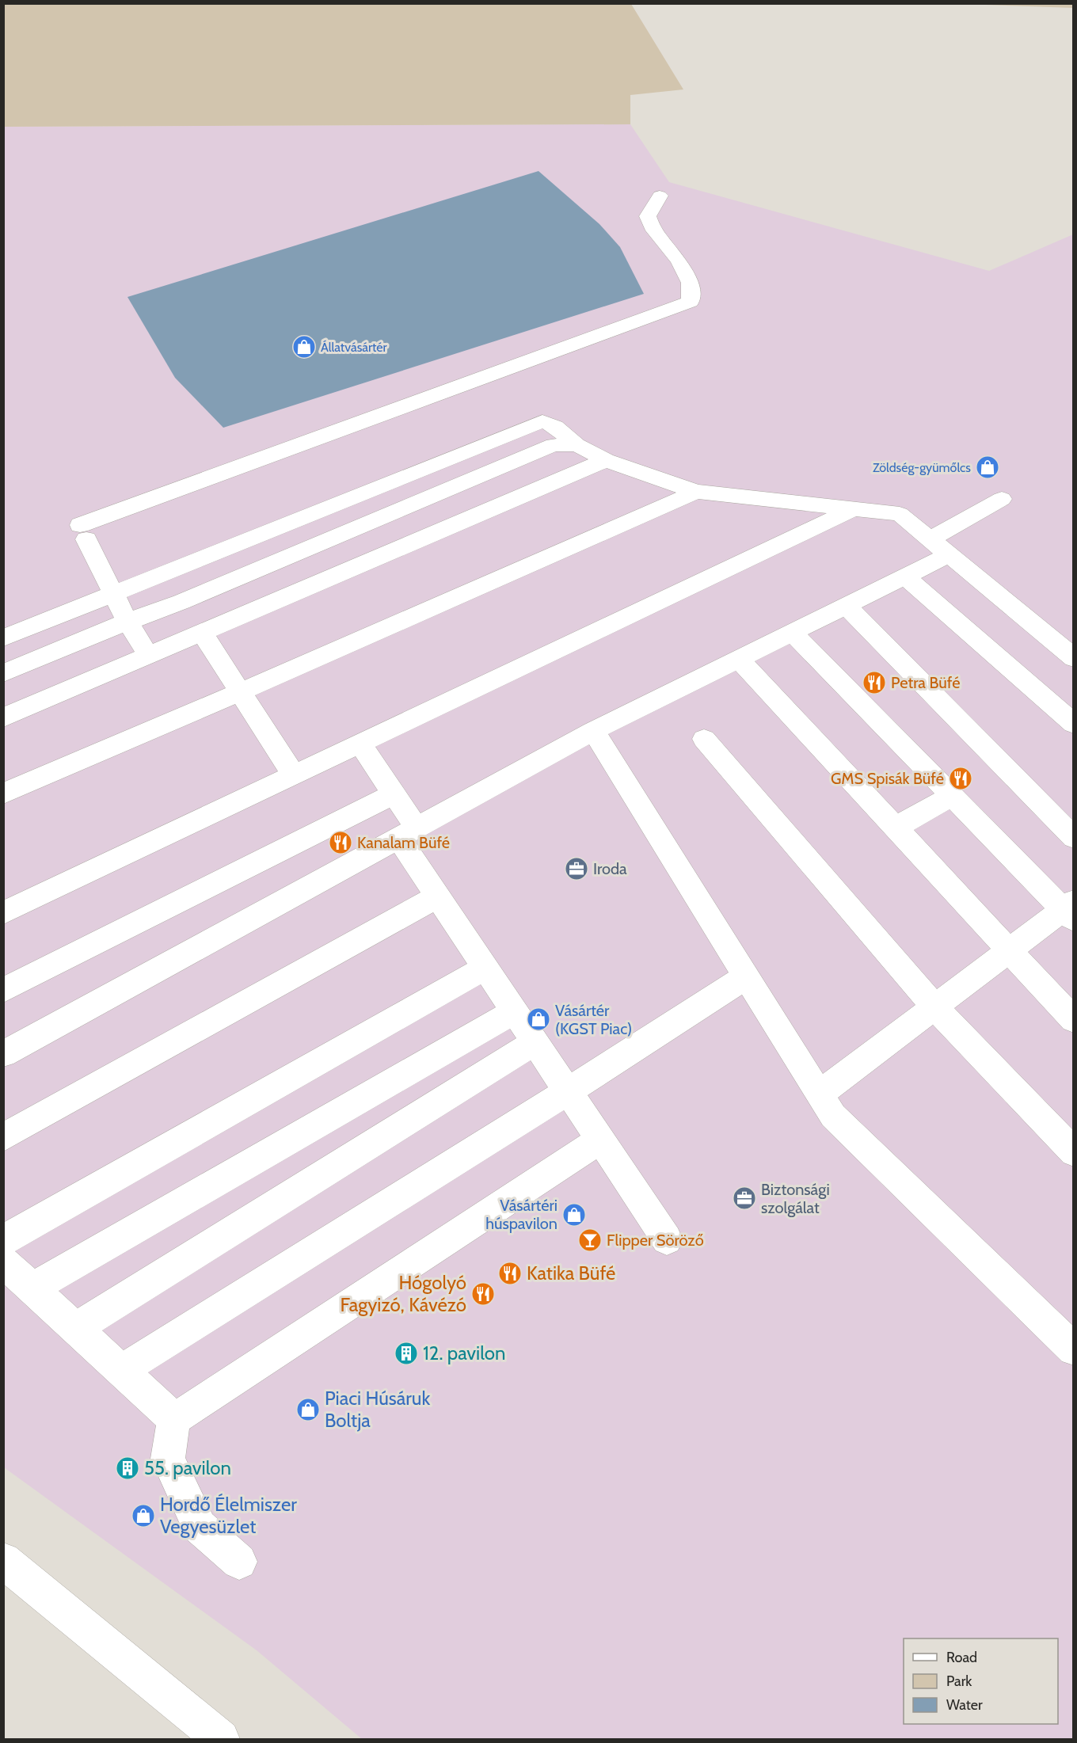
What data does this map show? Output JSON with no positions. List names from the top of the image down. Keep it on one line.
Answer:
{"places":{"shop":["Állatvásártér","Zöldség-gyümőlcs","Vásártér (KGST Piac)","Vásártéri húspavilon","Piaci Húsáruk Boltja","Hordő Élelmiszer Vegyesüzlet"],"restaurant":["Petra Büfé","GMS Spisák Büfé","Kanalam Büfé","Katika Büfé","Hógolyó Fagyizó, Kávézó"],"office":["Iroda","Biztonsági szolgálat"],"bar":["Flipper Söröző"],"building":["12. pavilon","55. pavilon"]},"legend":["Road","Park","Water"]}
